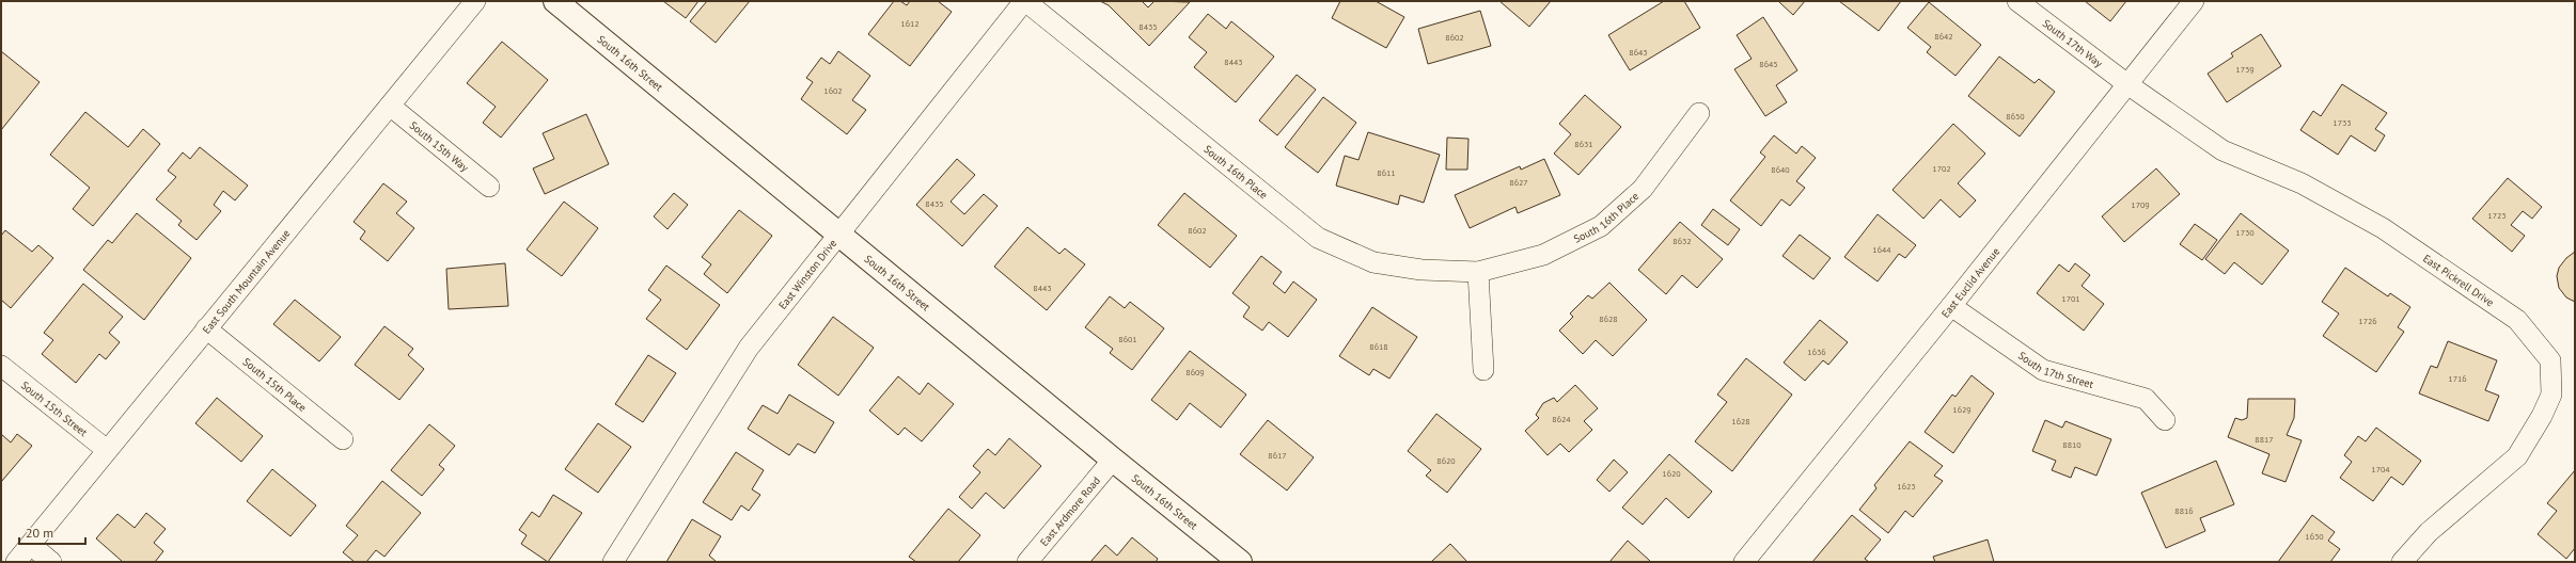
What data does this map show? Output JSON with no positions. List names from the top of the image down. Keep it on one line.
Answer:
{"streets":{"main road":["South 16th Street"],"street":["South 17th Way","South 15th Way","South 16th Place","East Winston Drive","East Pickrell Drive","East South Mountain Avenue","East Euclid Avenue","South 17th Street","South 15th Place","South 15th Street","East Ardmore Road"]},"crossings":[["South 17th Way","East Pickrell Drive"],["South 17th Way","East Euclid Avenue"],["South 16th Street","East Winston Drive"],["South 16th Street","East Ardmore Road"],["South 15th Way","East South Mountain Avenue"],["South 16th Place","East Winston Drive"],["East Pickrell Drive","East Euclid Avenue"],["East South Mountain Avenue","South 15th Place"],["East South Mountain Avenue","South 15th Street"],["East Euclid Avenue","South 17th Street"]],"house_numbers":["1612","8435","8642","8602","8643","8443","8645","1739","1602","8650","1733","8631","1702","8640","8611","8627","8435","1709","1723","8602","1730","8632","1644","8443","1701","8628","1726","8601","8618","1636","8609","1716","1629","8624","1628","8817","8810","8617","8620","1704","1620","1623","8816","1630"],"scale_bar":"20 m"}
